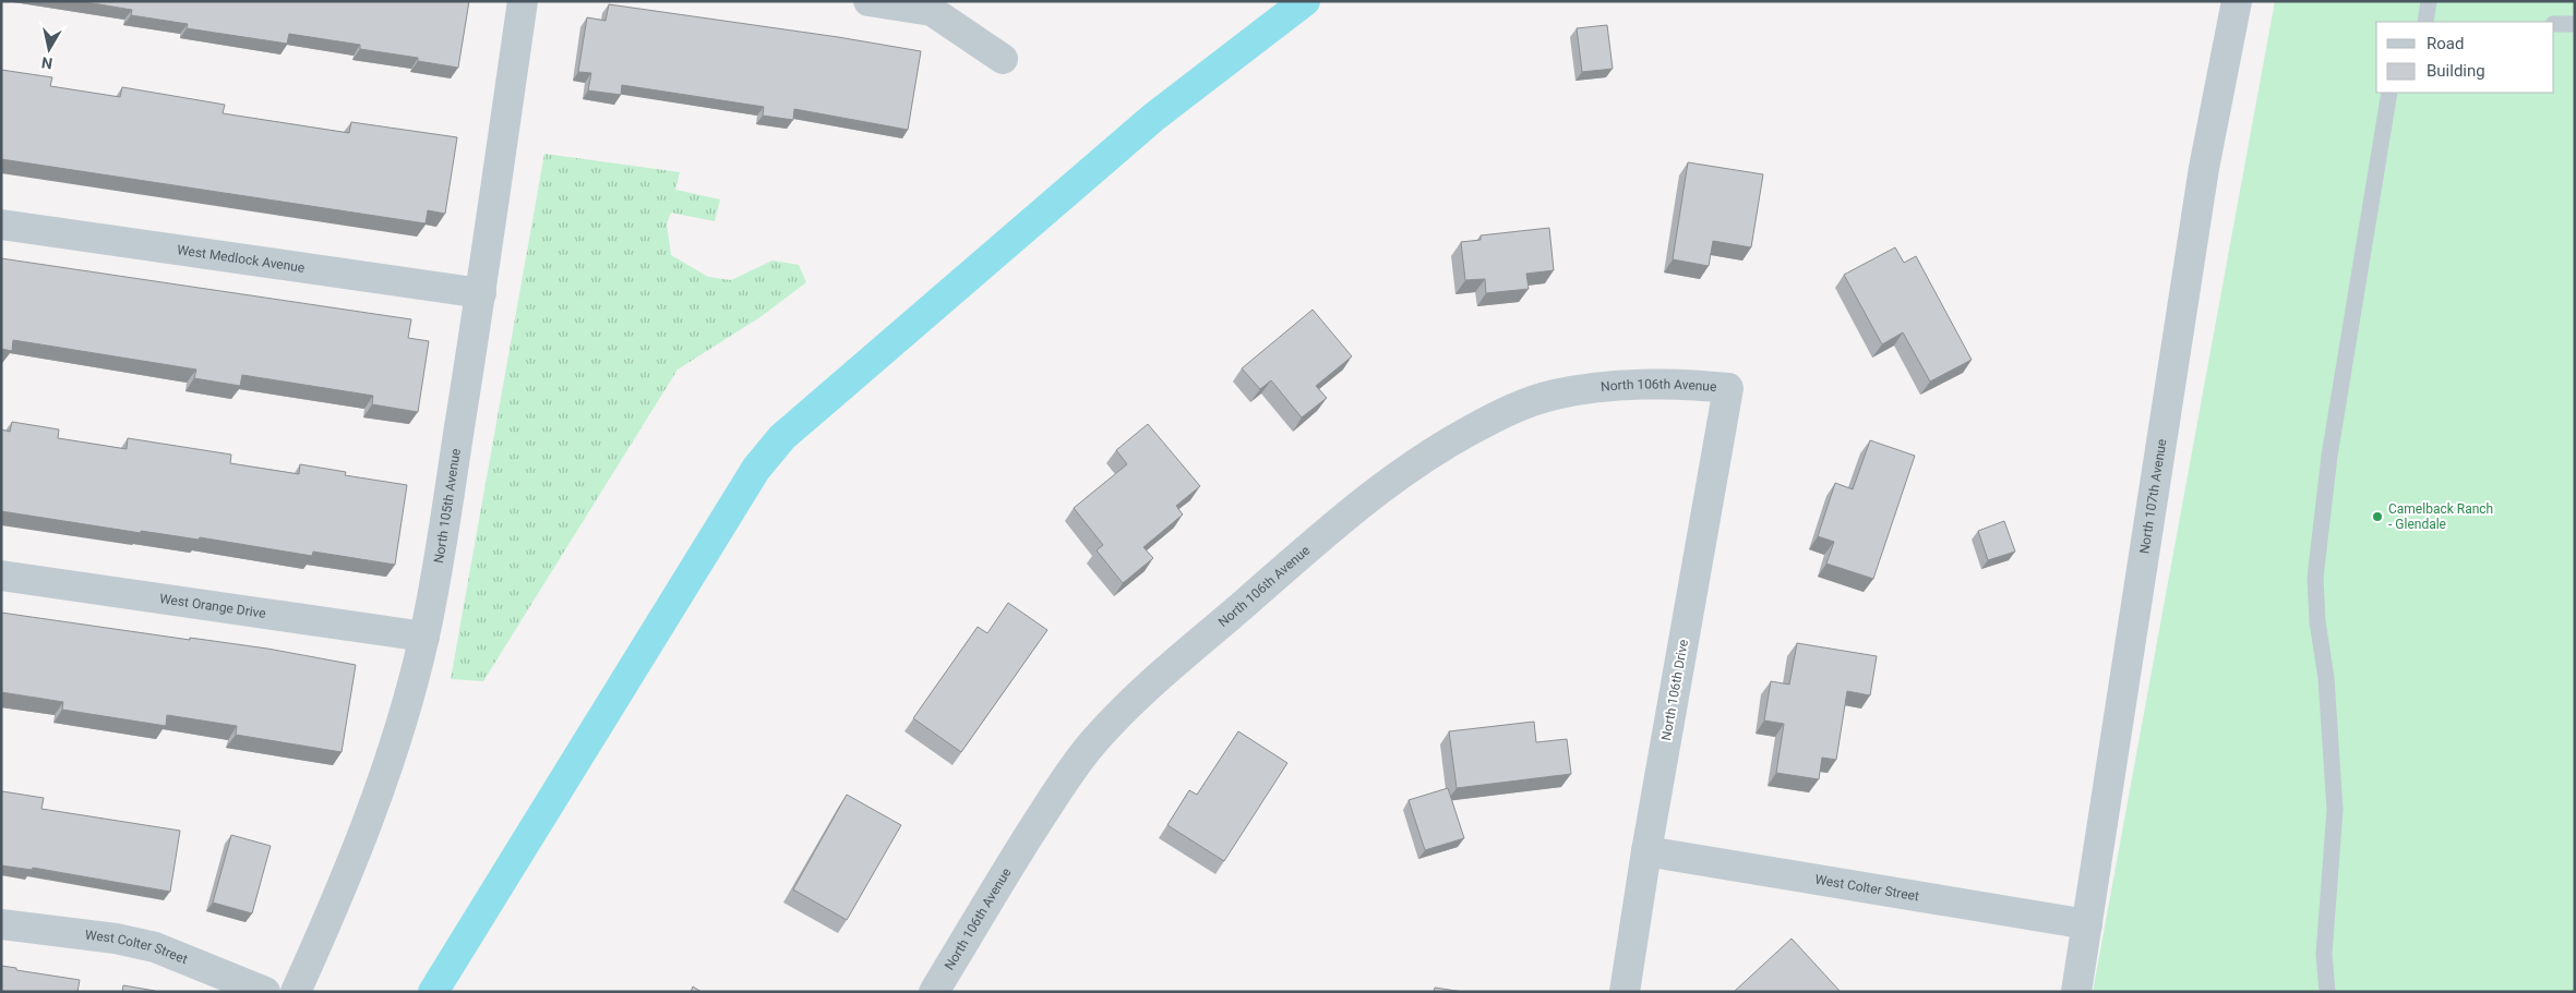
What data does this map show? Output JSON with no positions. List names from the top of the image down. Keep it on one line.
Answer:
{"streets":{"street":["West Medlock Avenue","North 106th Avenue","North 107th Avenue","North 105th Avenue","West Orange Drive","North 106th Drive","West Colter Street"]},"crossings":[["West Medlock Avenue","North 105th Avenue"],["North 106th Avenue","North 106th Drive"],["North 107th Avenue","West Colter Street"],["North 105th Avenue","West Orange Drive"],["North 106th Drive","West Colter Street"]],"places":["Camelback Ranch - Glendale"],"legend":["Road","Building"],"north":"bottom"}
